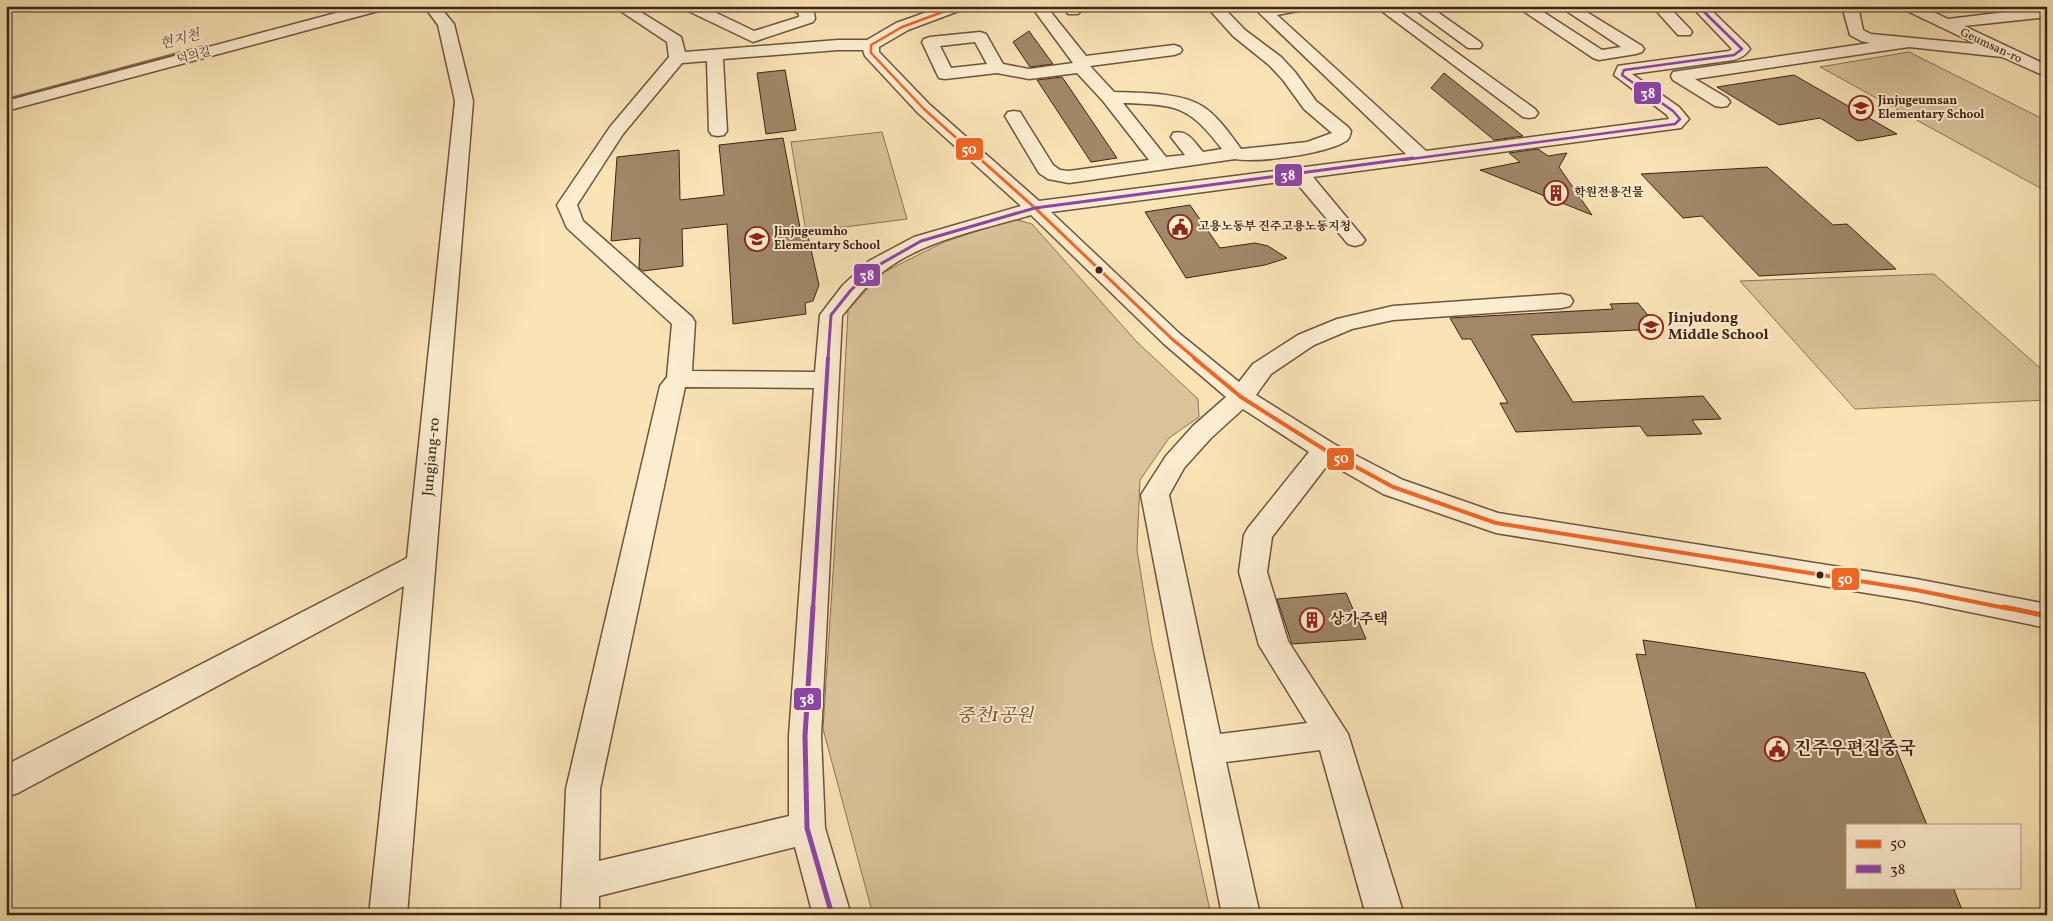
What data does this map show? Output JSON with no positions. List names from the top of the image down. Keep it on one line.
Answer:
{"streets":{"street":["Geumsan-ro","덕의길","Jungjang-ro"]},"water":["현지천"],"parks":["중천1공원"],"places":{"school or university":["Jinjugeumsan Elementary School","Jinjugeumho Elementary School","Jinjudong Middle School"],"building":["학원전용건물","상가주택"],"public building":["고용노동부 진주고용노동지청","진주우편집중국"]},"lines":["transit line 50","transit line 38"],"legend":["50","38"]}
